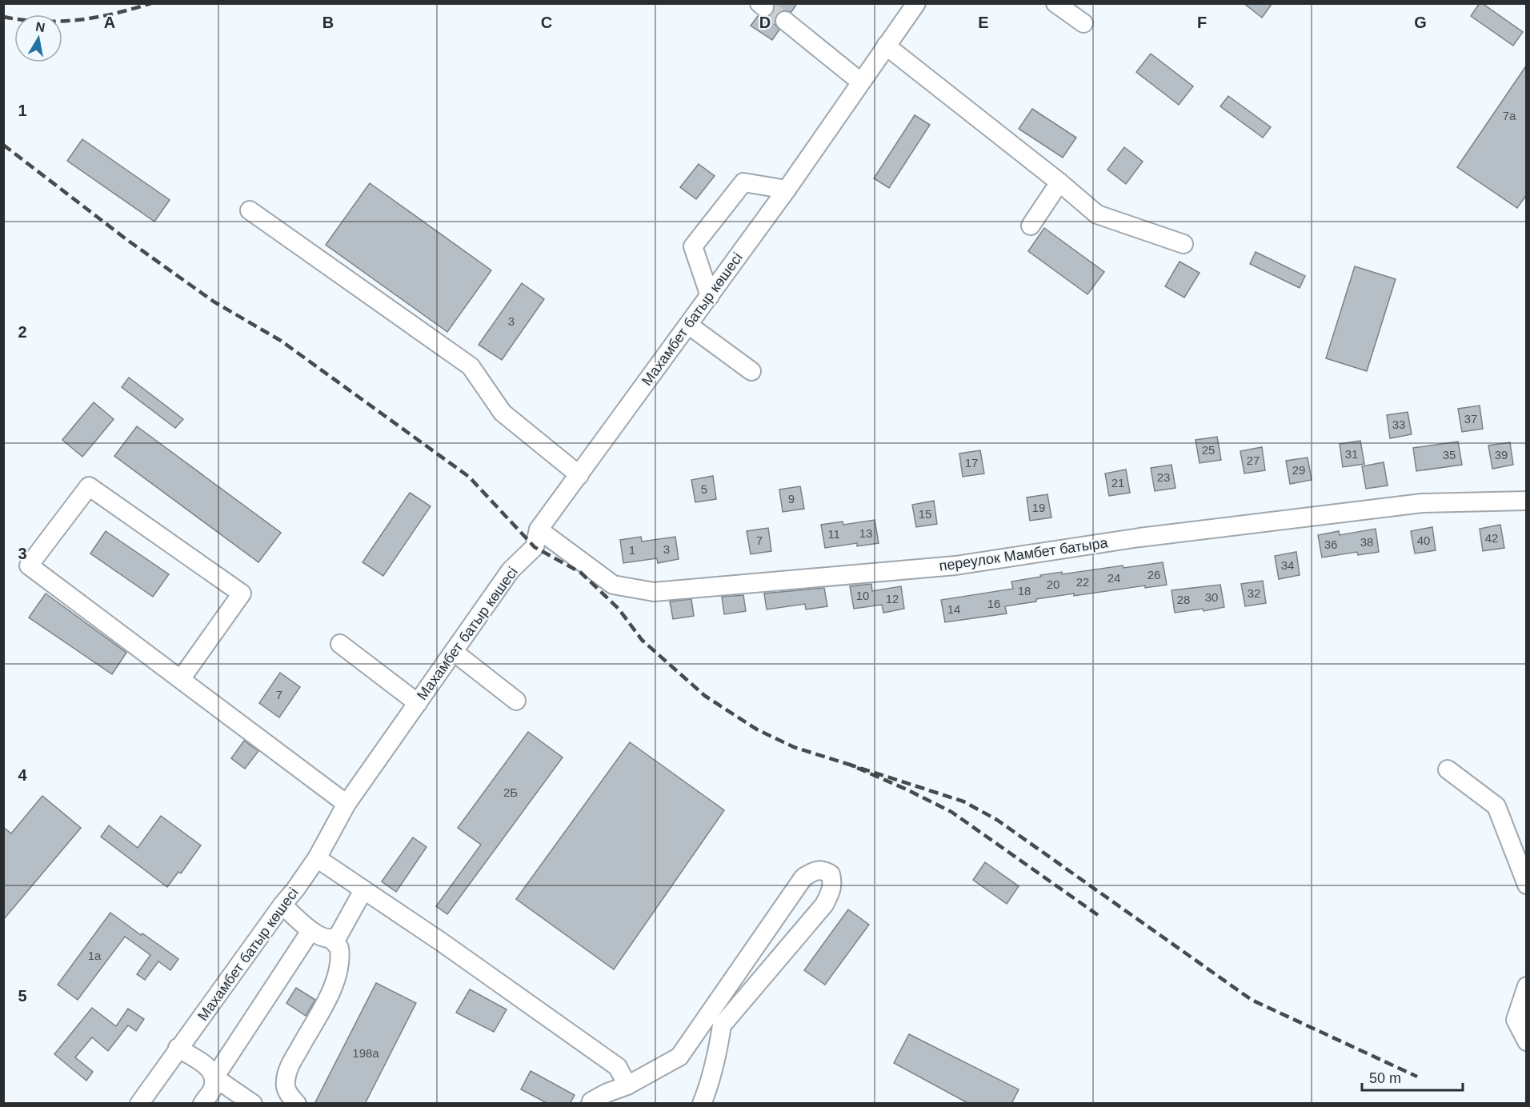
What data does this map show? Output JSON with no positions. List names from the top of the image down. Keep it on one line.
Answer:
{"streets":{"street":["Махамбет батыр көшесі","переулок Мамбет батыра"]},"crossings":[["Махамбет батыр көшесі","переулок Мамбет батыра"]],"house_numbers":["7а","3","37","33","25","31","35","39","27","17","29","23","21","5","9","19","15","13","11","42","7","40","38","36","3","1","34","26","24","22","20","18","32","10","30","12","28","16","14","7","2Б","1а","198а"],"scale_bar":"50 m","north":"top","grid":{"columns":["A","B","C","D","E","F","G"],"rows":["1","2","3","4","5"]}}
